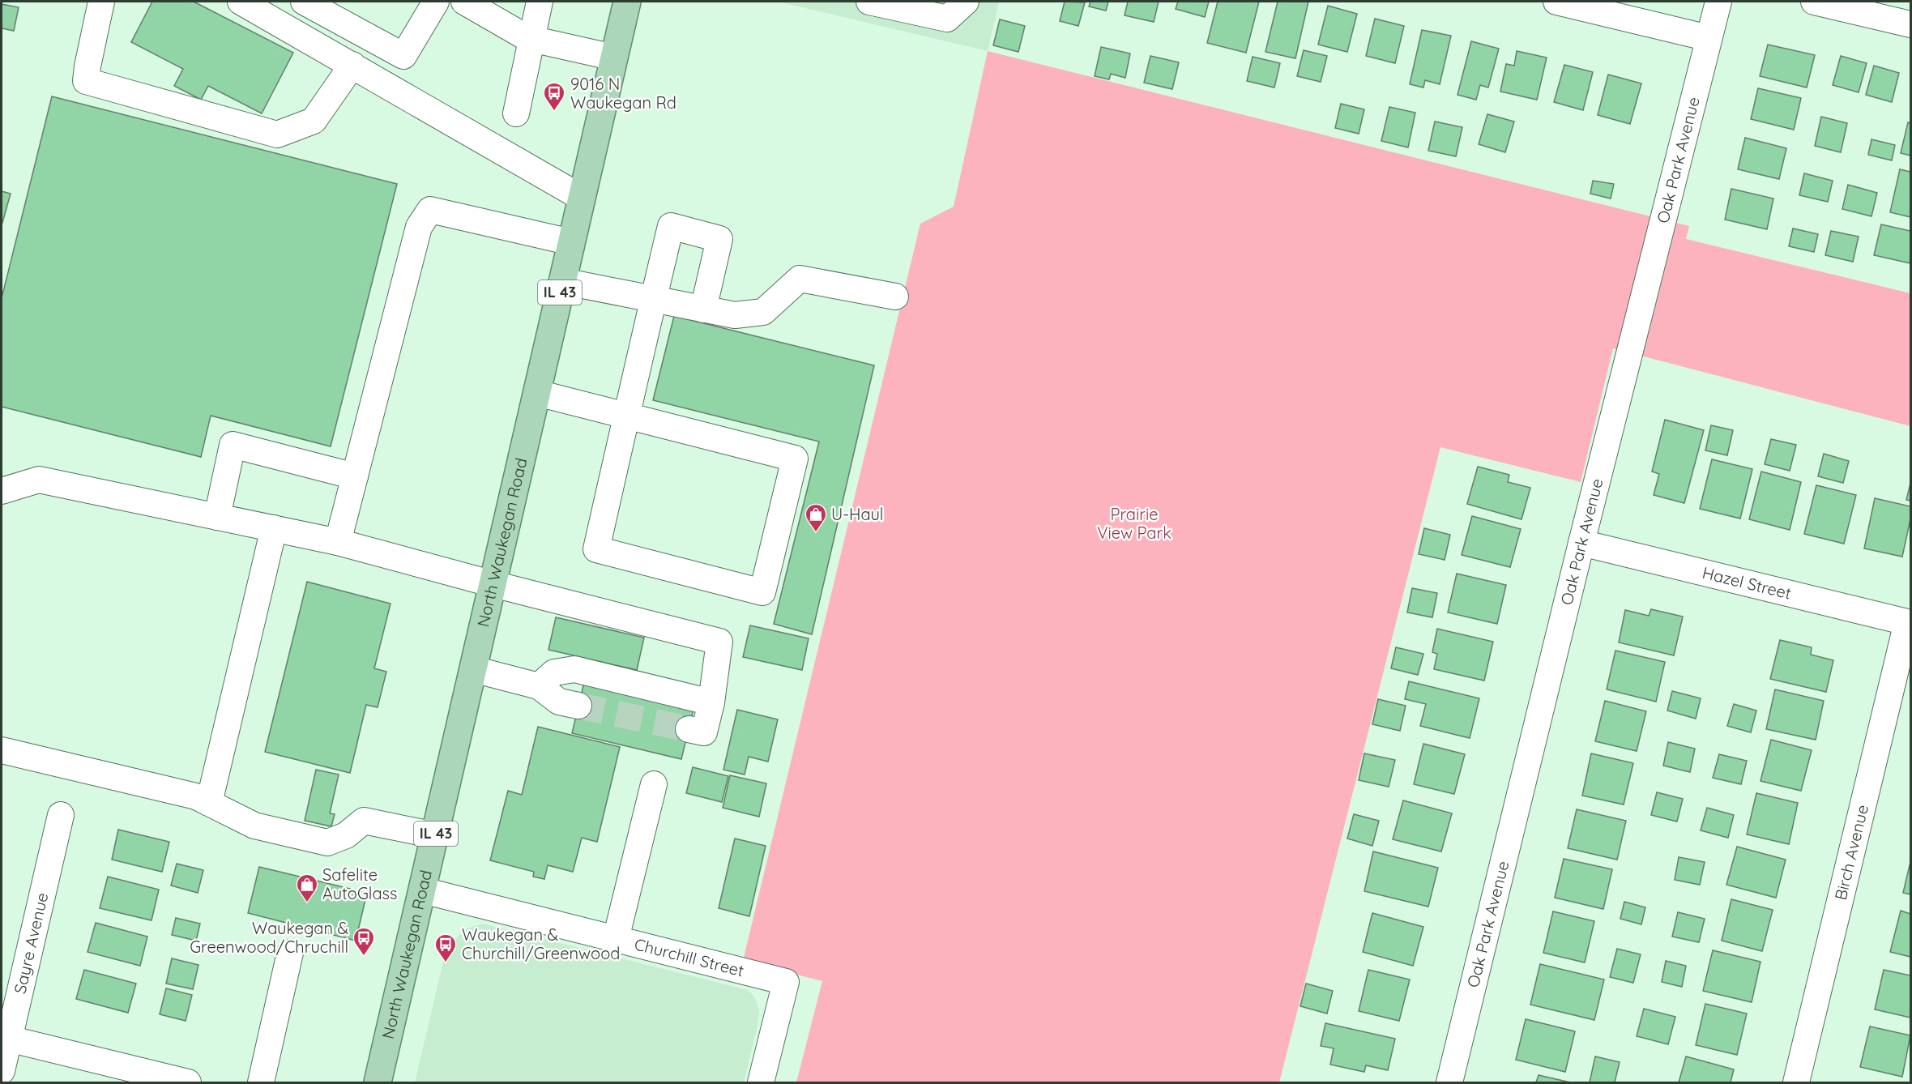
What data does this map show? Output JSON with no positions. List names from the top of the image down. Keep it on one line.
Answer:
{"streets":{"main road":["IL 43","North Waukegan Road"],"street":["Oak Park Avenue","Hazel Street","Birch Avenue","Sayre Avenue","Churchill Street"]},"crossings":[["Oak Park Avenue","Hazel Street"],["North Waukegan Road","Churchill Street"],["Hazel Street","Birch Avenue"]],"parks":["Prairie View Park"],"places":{"bus stop":["9016 N Waukegan Rd","Waukegan & Greenwood/Chruchill","Waukegan & Churchill/Greenwood"],"shop":["U-Haul","Safelite AutoGlass"]}}
